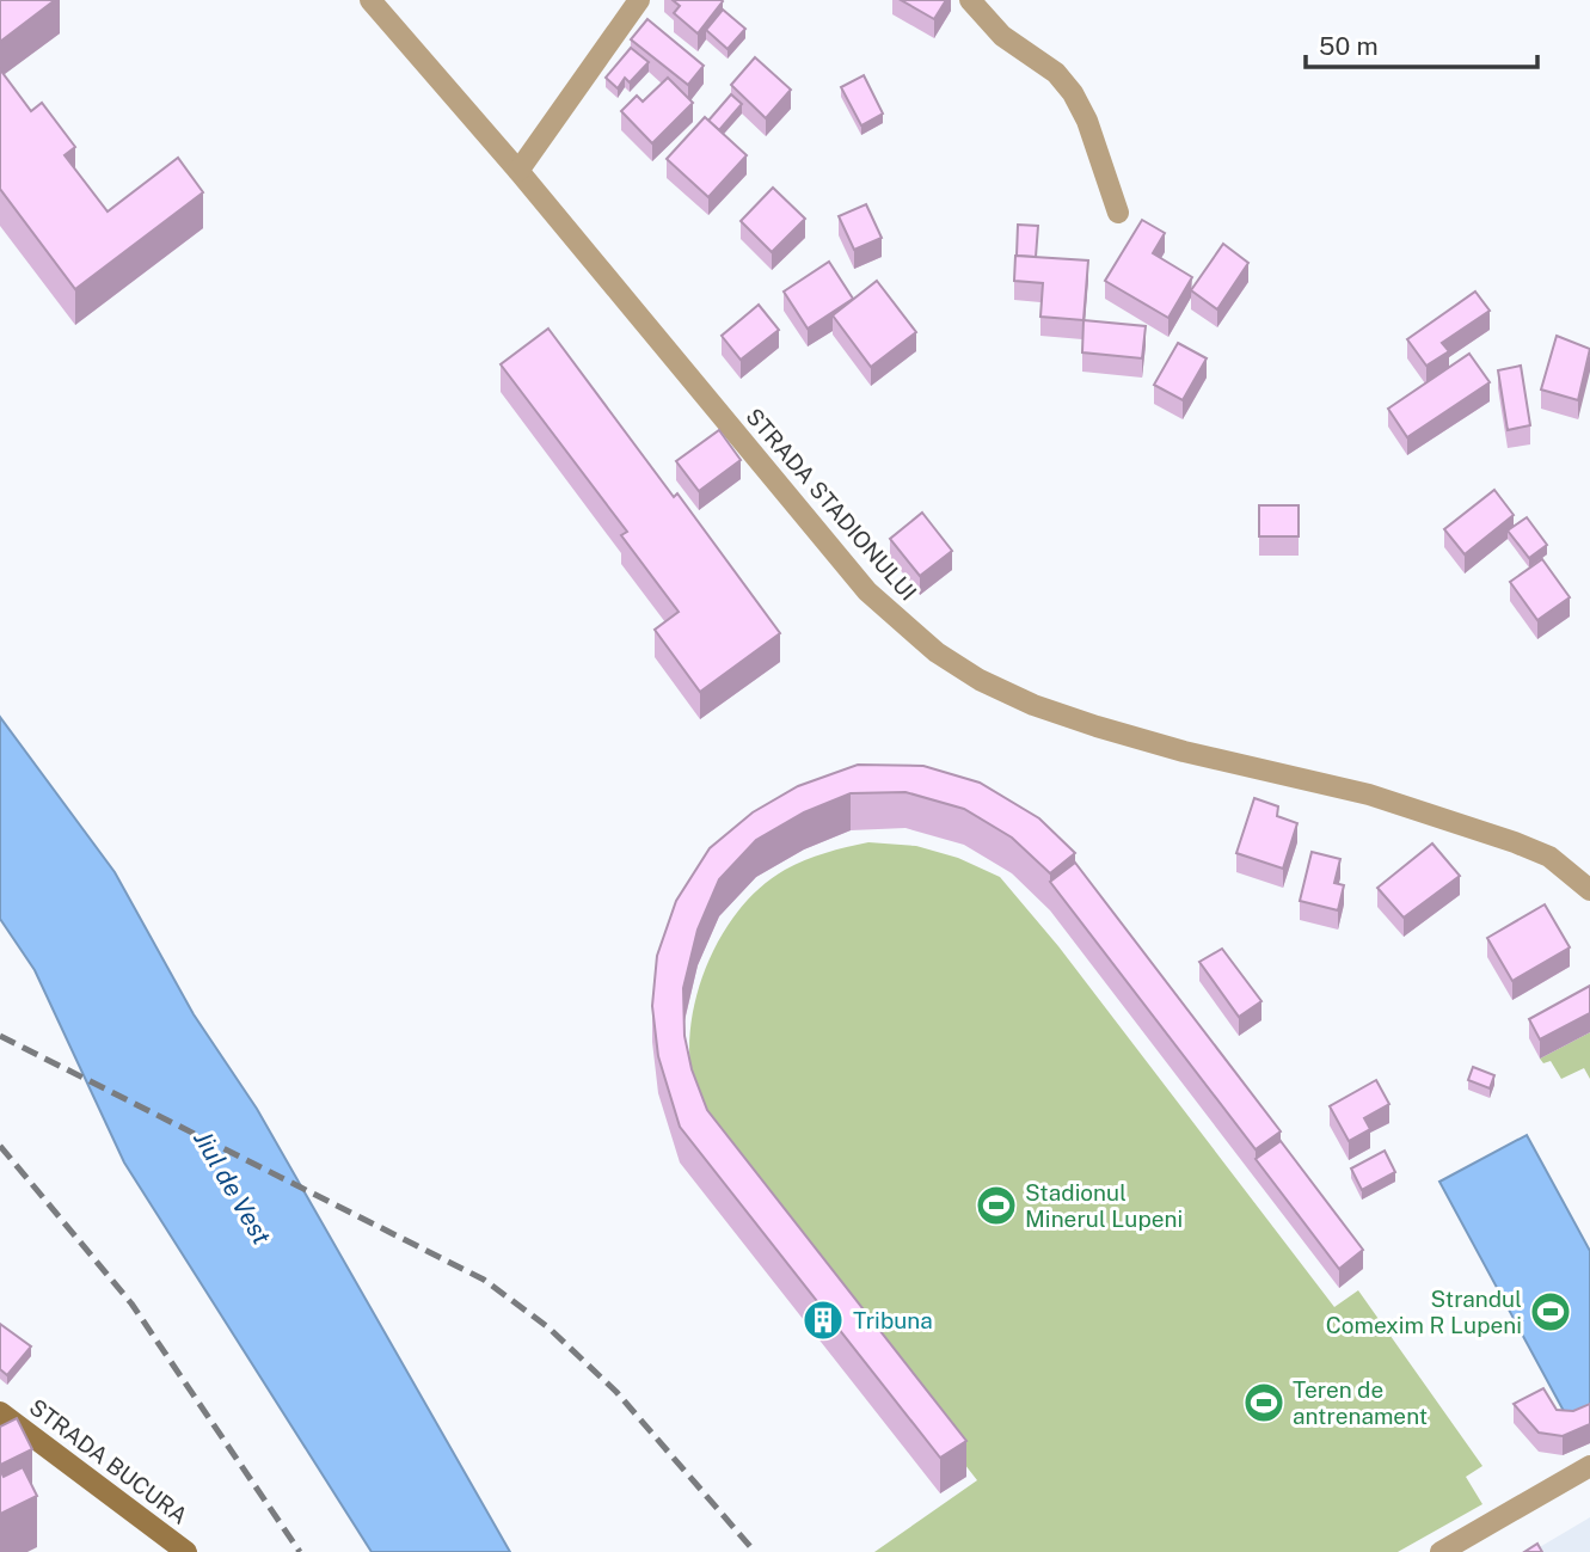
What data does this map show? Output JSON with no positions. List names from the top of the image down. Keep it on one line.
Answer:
{"streets":{"main road":["STRADA BUCURA"],"street":["STRADA STADIONULUI"]},"water":["Jiul de Vest"],"places":{"sports":["Stadionul Minerul Lupeni","Strandul Comexim R Lupeni","Teren de antrenament"],"building":["Tribuna"]},"scale_bar":"50 m"}
